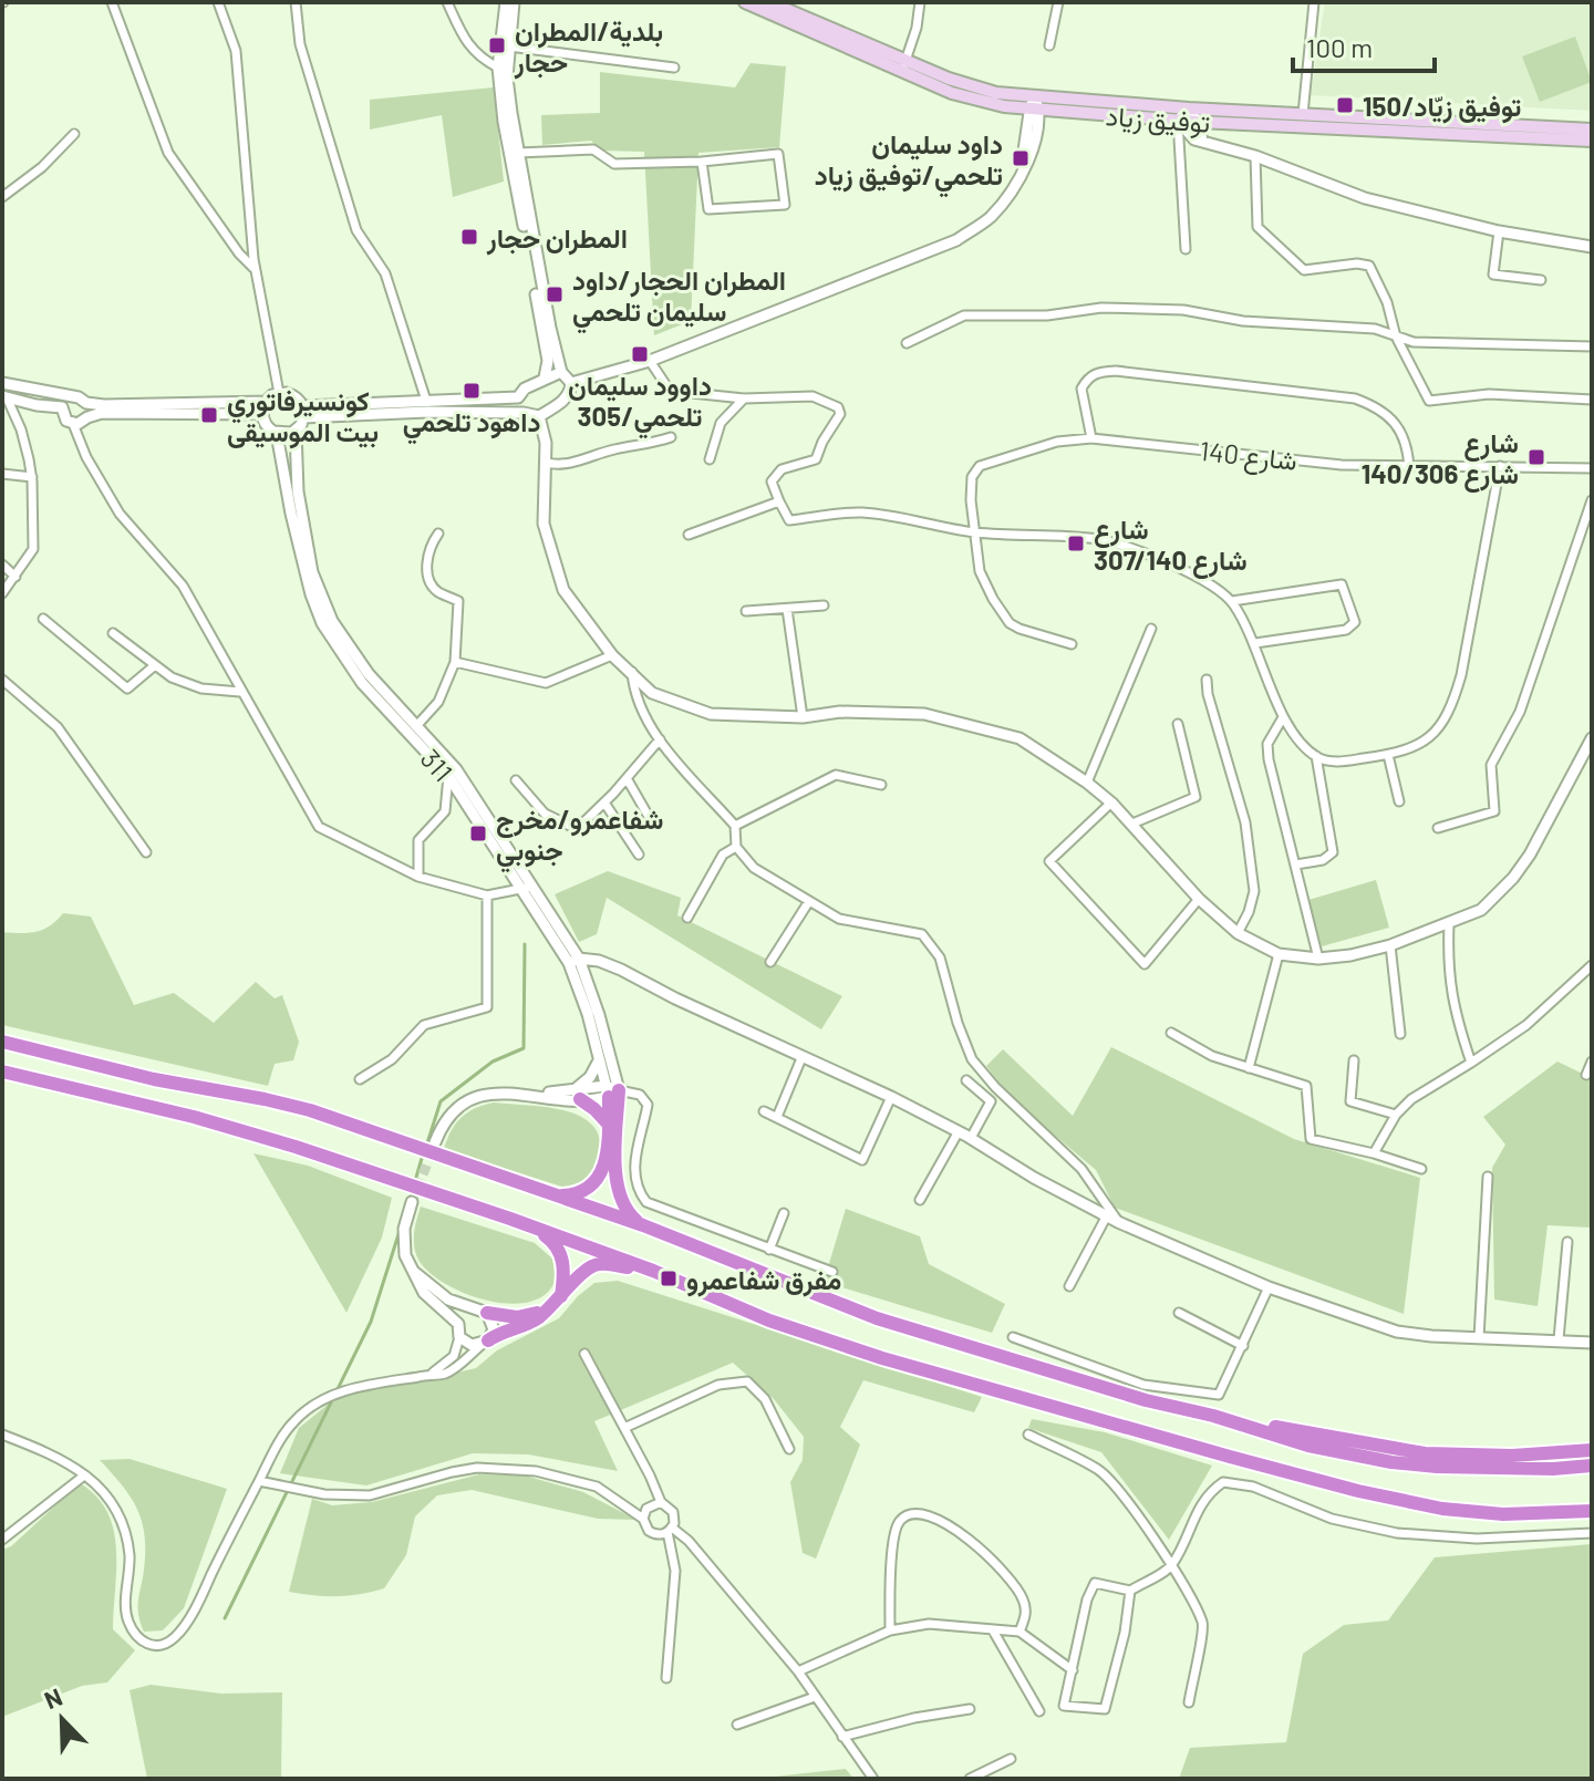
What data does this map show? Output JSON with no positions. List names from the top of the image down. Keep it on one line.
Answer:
{"streets":{"main road":["توفيق زياد"],"street":["شارع 140","311"]},"places":{"transit":["بلدية/المطران حجار","توفيق زيّاد/150","داود سليمان تلحمي/توفيق زياد","المطران حجار","المطران الحجار/داود سليمان تلحمي","داوود سليمان تلحمي/305","داهود تلحمي","كونسيرفاتوري بيت الموسيقى","شارع 140/شارع 306","شارع 307/شارع 140","شفاعمرو/مخرج جنوبي","مفرق شفاعمرو"]},"scale_bar":"100 m","north":"top left"}
